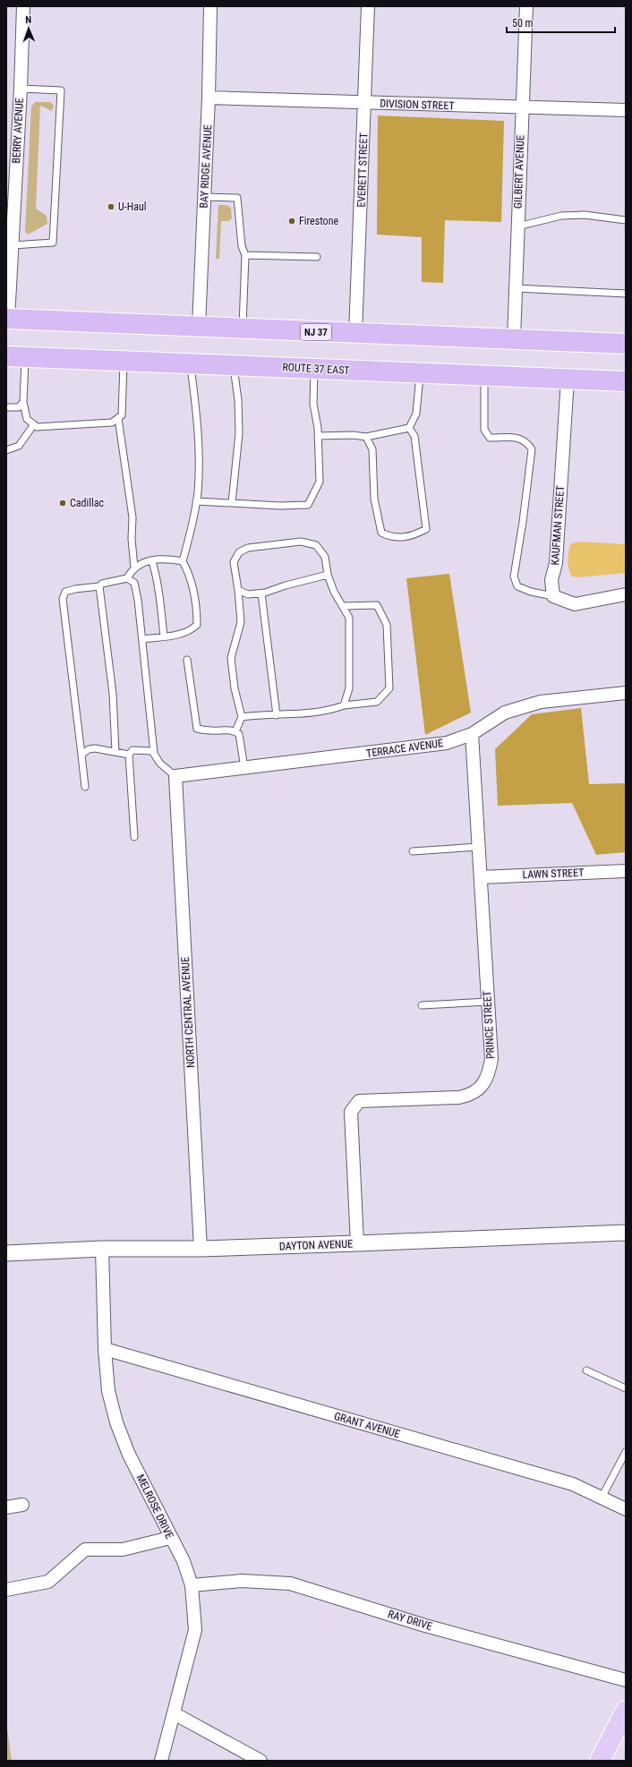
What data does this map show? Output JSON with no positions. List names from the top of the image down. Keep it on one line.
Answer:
{"streets":{"highway":["NJ 37","ROUTE 37 EAST"],"street":["DIVISION STREET","BERRY AVENUE","BAY RIDGE AVENUE","EVERETT STREET","GILBERT AVENUE","KAUFMAN STREET","TERRACE AVENUE","LAWN STREET","NORTH CENTRAL AVENUE","PRINCE STREET","DAYTON AVENUE","GRANT AVENUE","MELROSE DRIVE","RAY DRIVE"]},"crossings":[["DIVISION STREET","BAY RIDGE AVENUE"],["DIVISION STREET","EVERETT STREET"],["DIVISION STREET","GILBERT AVENUE"],["BERRY AVENUE","NJ 37"],["BAY RIDGE AVENUE","NJ 37"],["EVERETT STREET","NJ 37"],["GILBERT AVENUE","NJ 37"],["ROUTE 37 EAST","KAUFMAN STREET"],["TERRACE AVENUE","NORTH CENTRAL AVENUE"],["TERRACE AVENUE","PRINCE STREET"],["LAWN STREET","PRINCE STREET"],["NORTH CENTRAL AVENUE","DAYTON AVENUE"],["PRINCE STREET","DAYTON AVENUE"],["DAYTON AVENUE","MELROSE DRIVE"],["GRANT AVENUE","MELROSE DRIVE"],["MELROSE DRIVE","RAY DRIVE"]],"places":["U-Haul","Firestone","Cadillac"],"scale_bar":"50 m","north":"top"}
